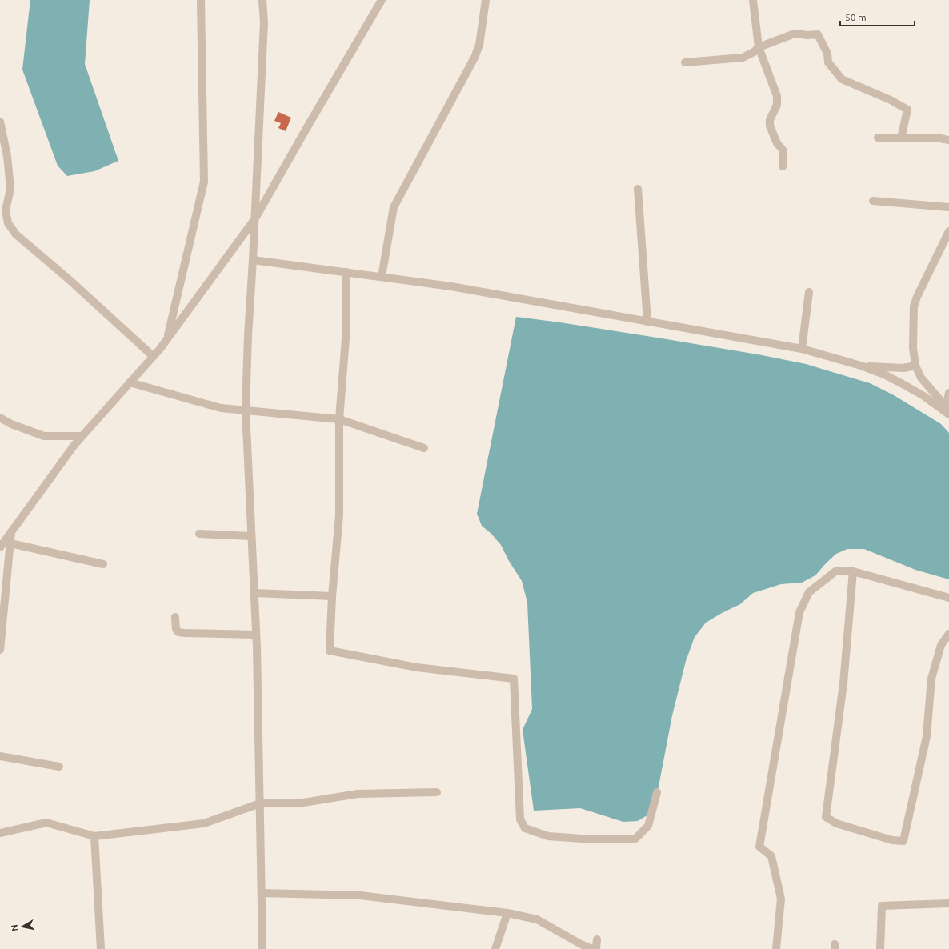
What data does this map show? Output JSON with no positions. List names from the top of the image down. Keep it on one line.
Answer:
{"scale_bar":"50 m","north":"left"}
